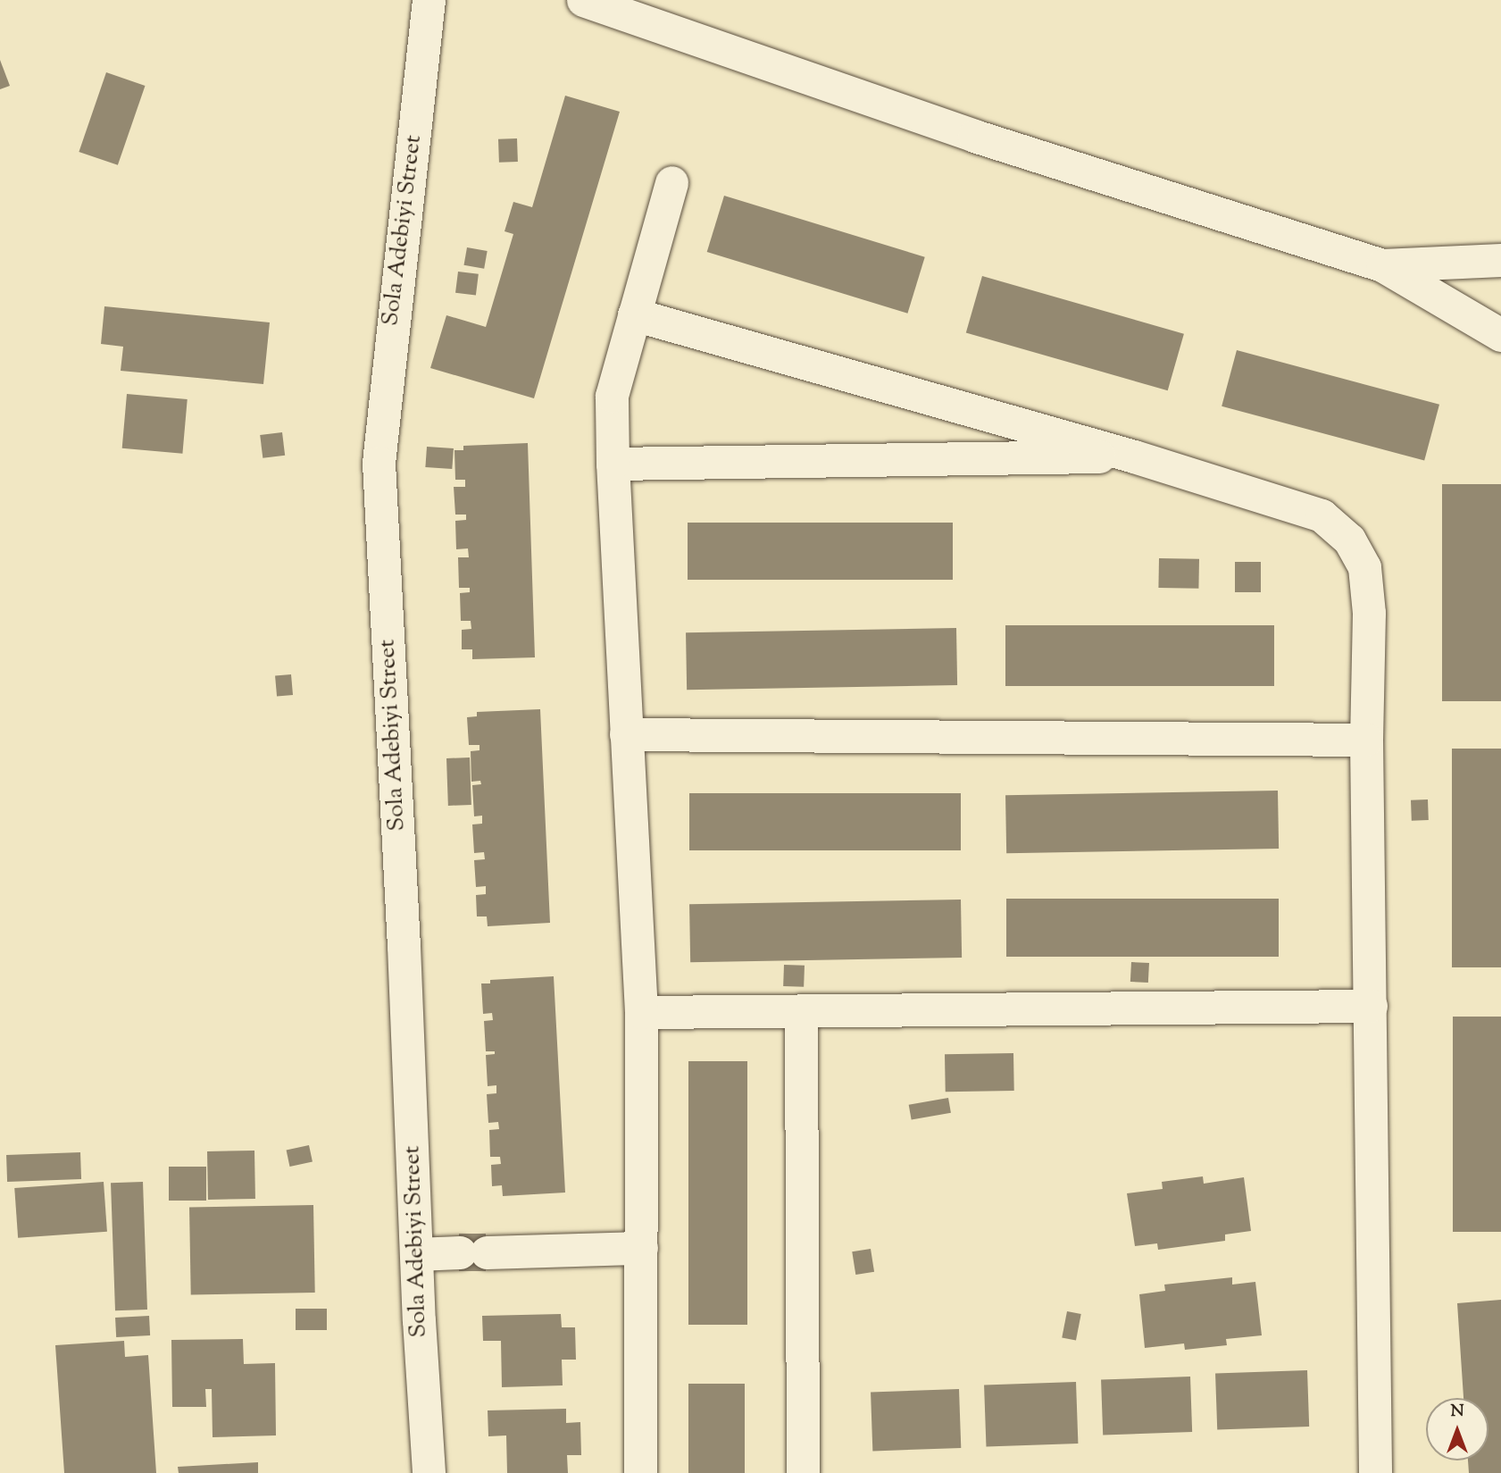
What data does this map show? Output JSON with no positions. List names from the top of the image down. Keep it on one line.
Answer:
{"streets":{"street":["Sola Adebiyi Street"]},"north":"top"}
